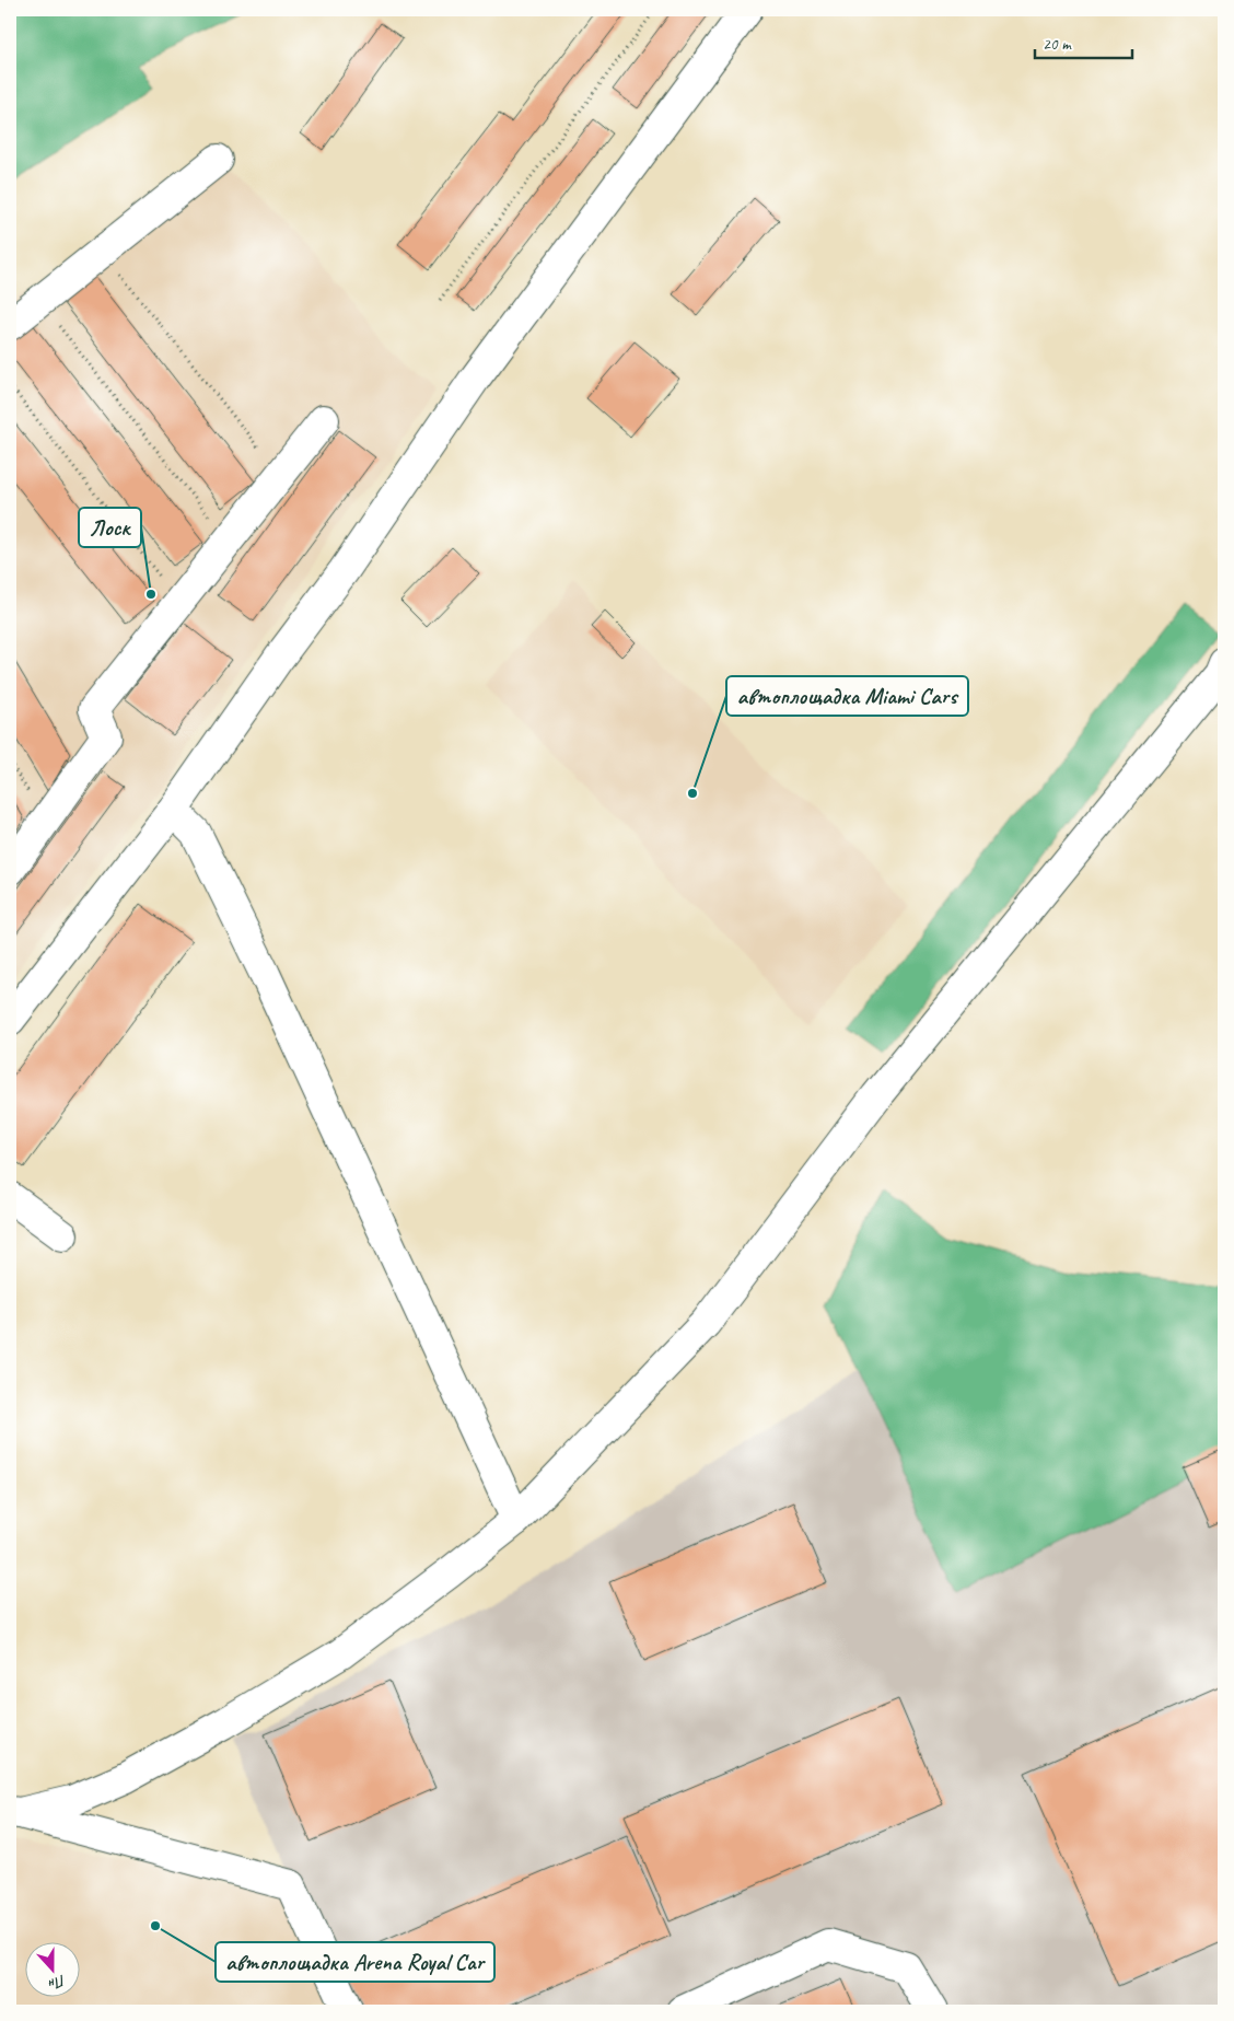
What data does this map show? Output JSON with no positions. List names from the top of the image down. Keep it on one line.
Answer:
{"places":["Лоск","автоплощадка Miami Cars","автоплощадка Arena Royal Car"],"scale_bar":"20 m","north":"bottom"}
